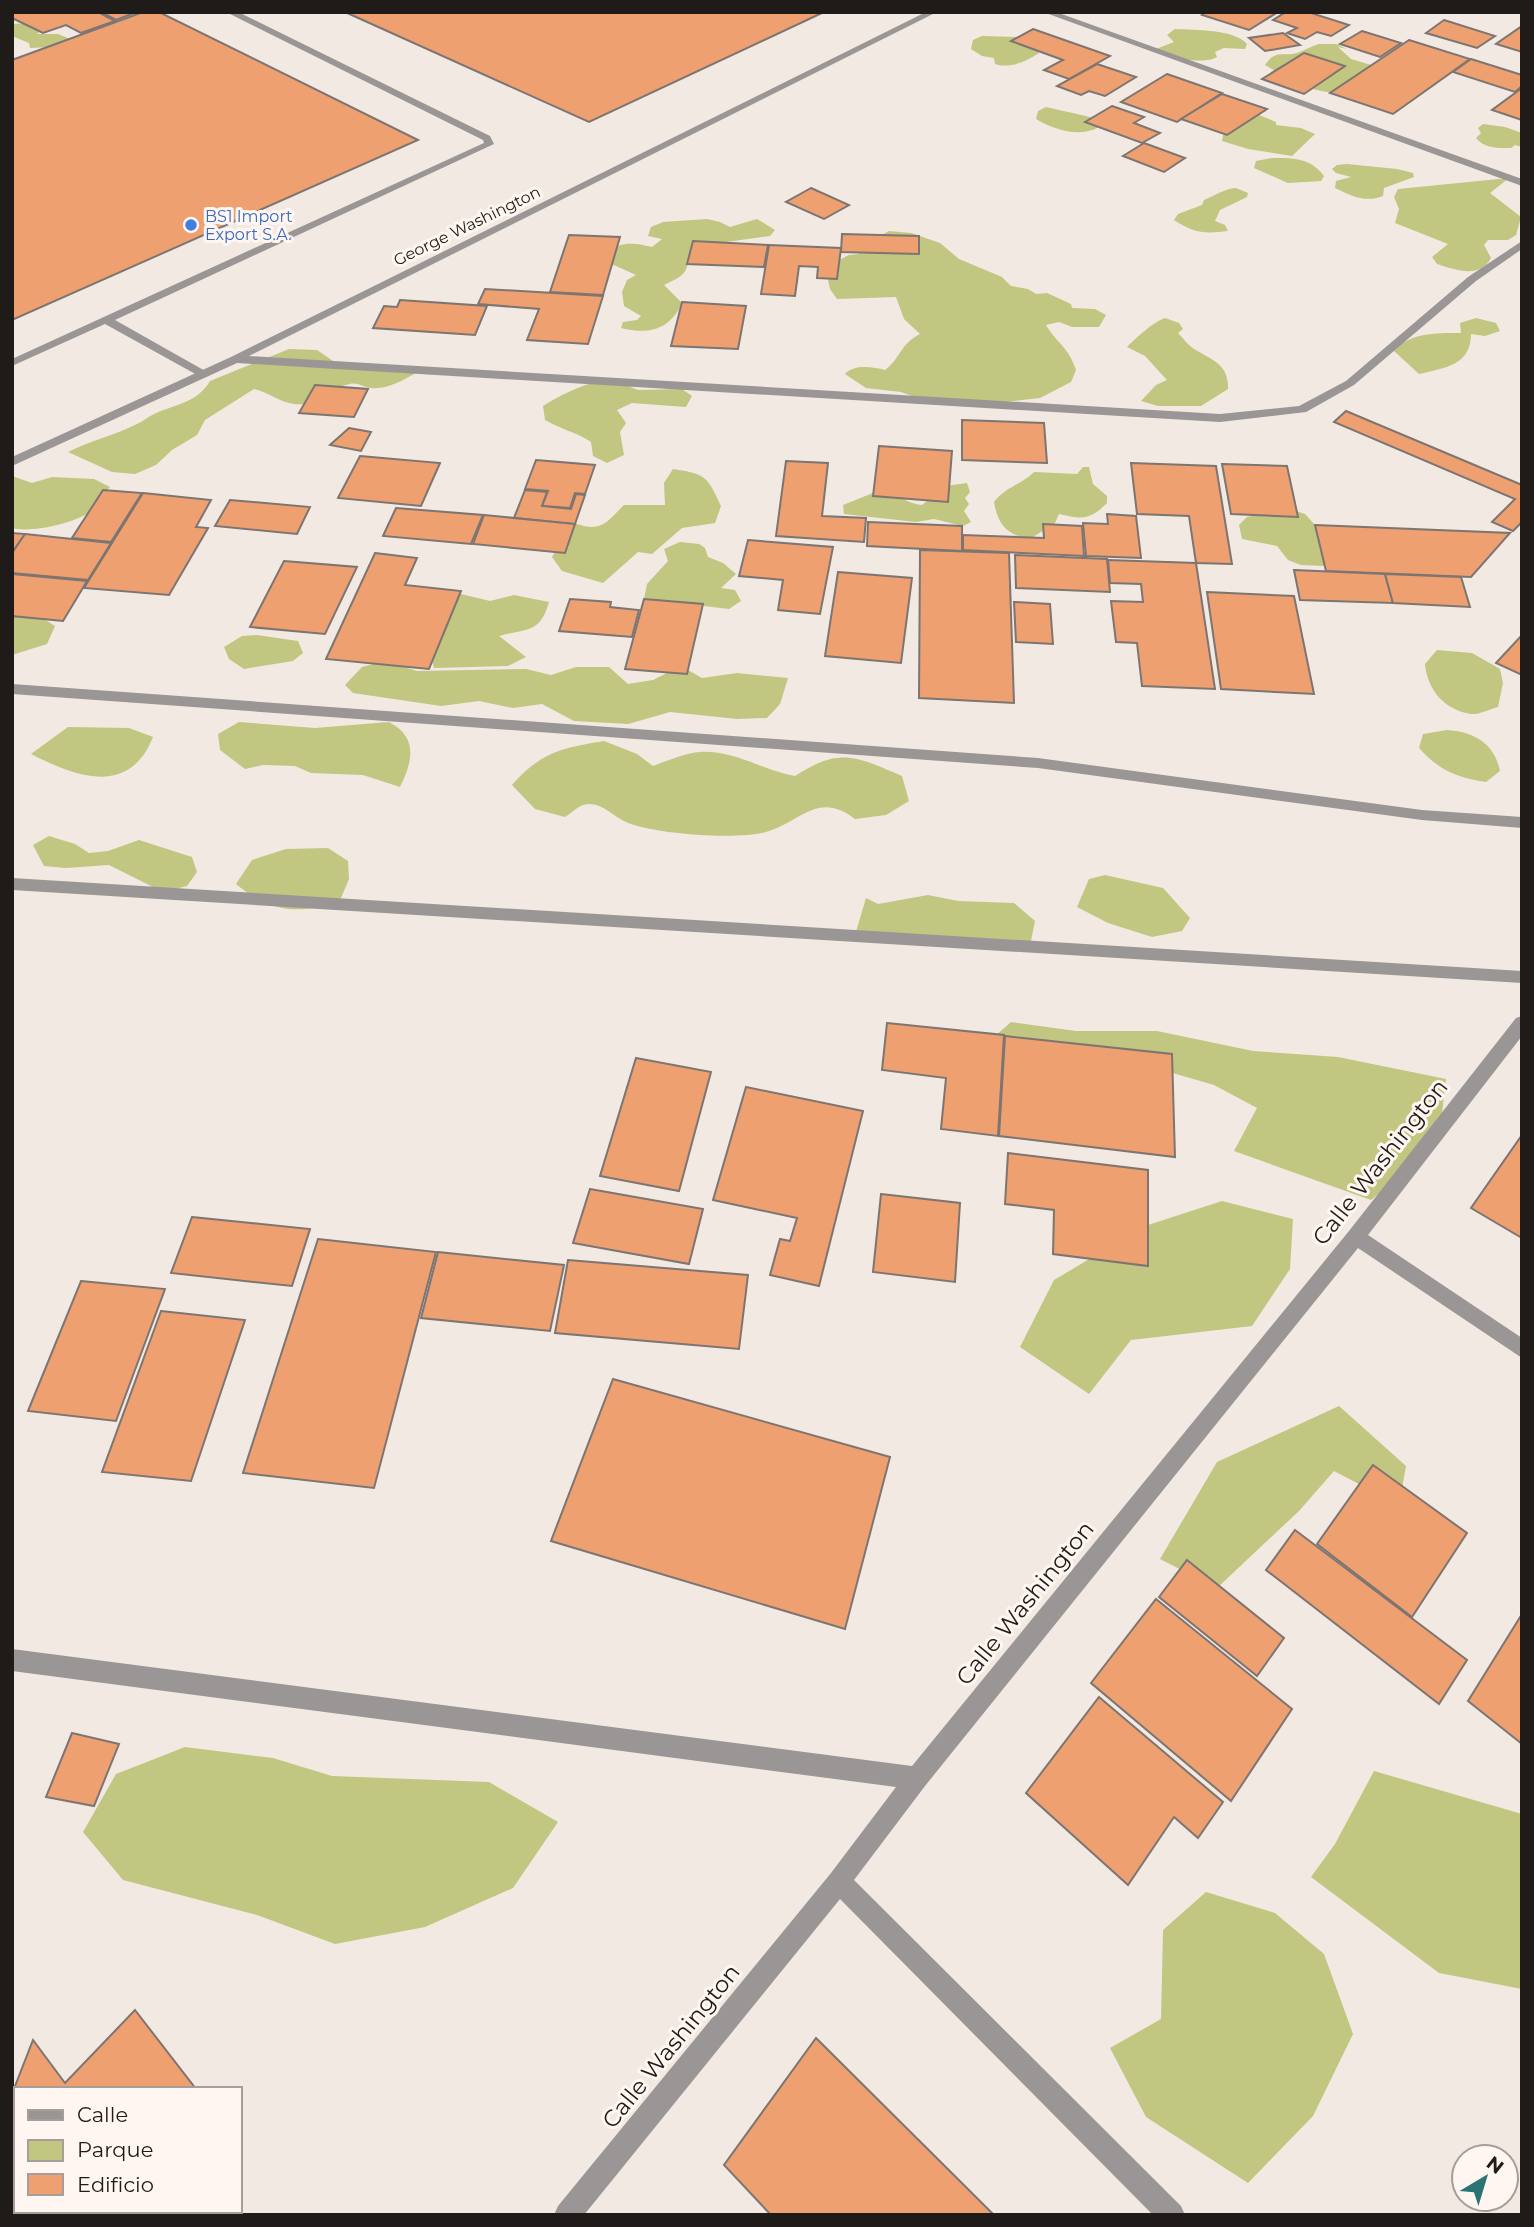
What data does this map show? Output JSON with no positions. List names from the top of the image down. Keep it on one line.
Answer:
{"streets":{"street":["George Washington","Calle Washington"]},"places":["BS1 Import Export S.A."],"legend":["Calle","Parque","Edificio"],"north":"top right"}
